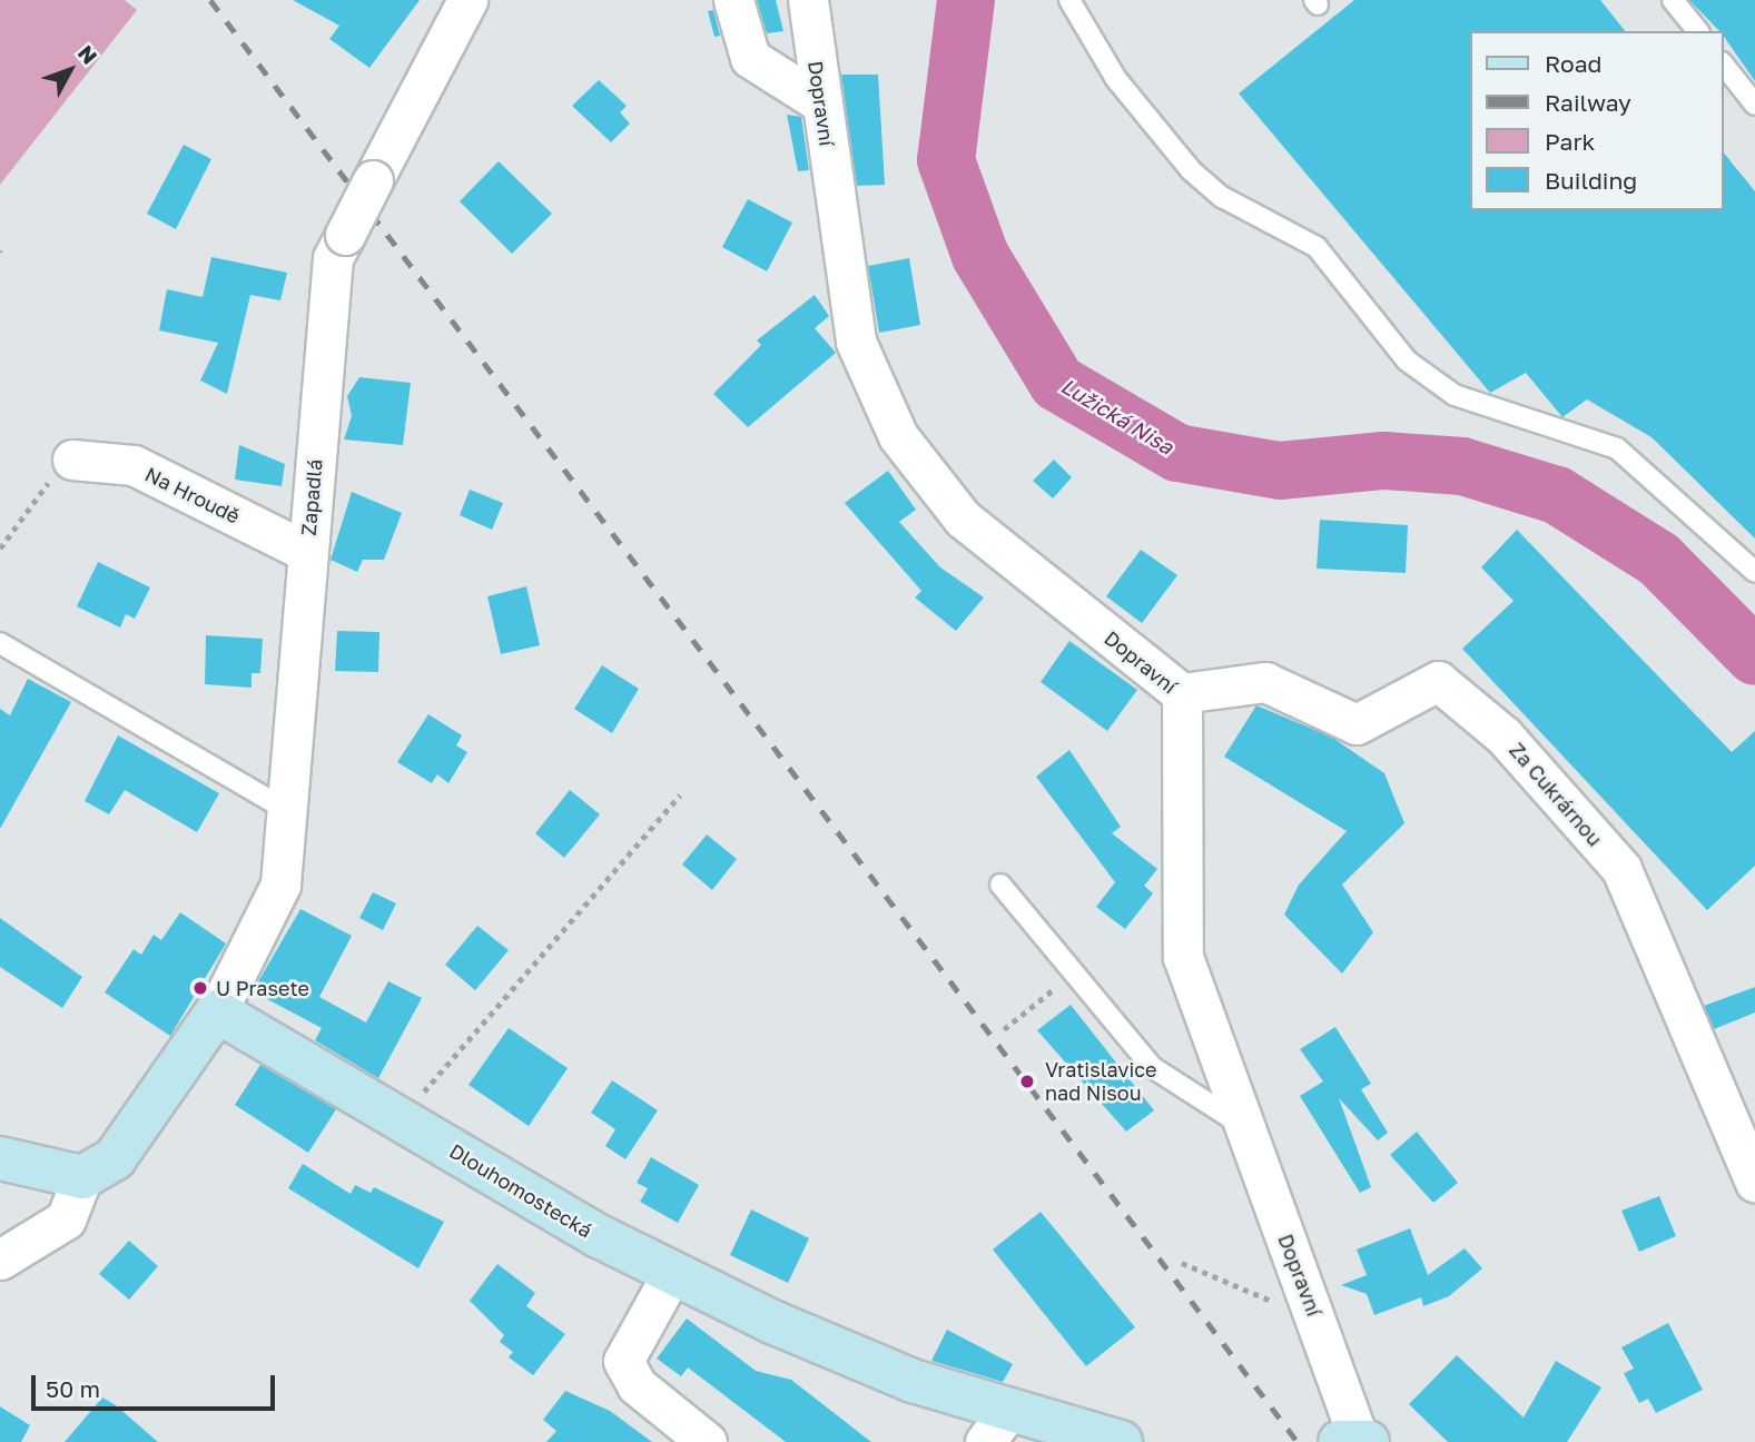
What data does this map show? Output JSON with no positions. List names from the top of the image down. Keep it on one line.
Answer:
{"streets":{"street":["Dopravní","Na Hroudě","Zapadlá","Za Cukrárnou","Dlouhomostecká"]},"crossings":[["Dopravní","Za Cukrárnou"],["Na Hroudě","Zapadlá"],["Zapadlá","Dlouhomostecká"]],"water":["Lužická Nisa"],"places":["U Prasete","Vratislavice nad Nisou"],"legend":["Road","Railway","Park","Building"],"scale_bar":"50 m","north":"top right"}
